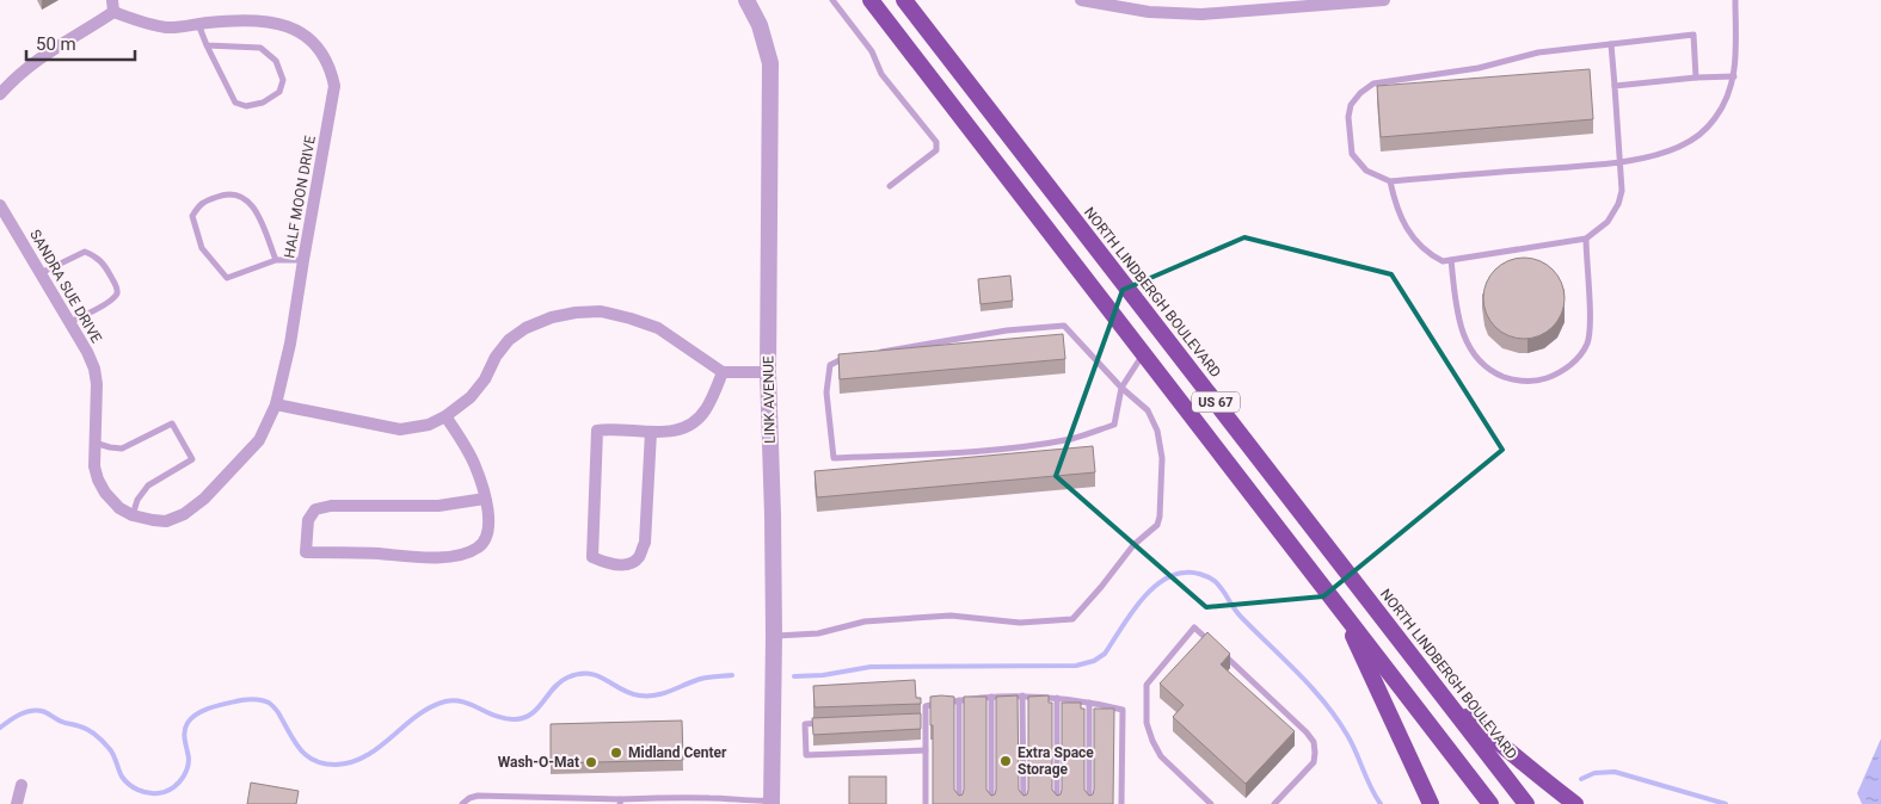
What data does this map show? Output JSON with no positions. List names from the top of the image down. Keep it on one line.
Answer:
{"streets":{"highway":["NORTH LINDBERGH BOULEVARD","US 67"],"street":["HALF MOON DRIVE","SANDRA SUE DRIVE","LINK AVENUE"]},"crossings":[["HALF MOON DRIVE","SANDRA SUE DRIVE"]],"places":["Midland Center","Extra Space Storage","Wash-O-Mat"],"scale_bar":"50 m"}
